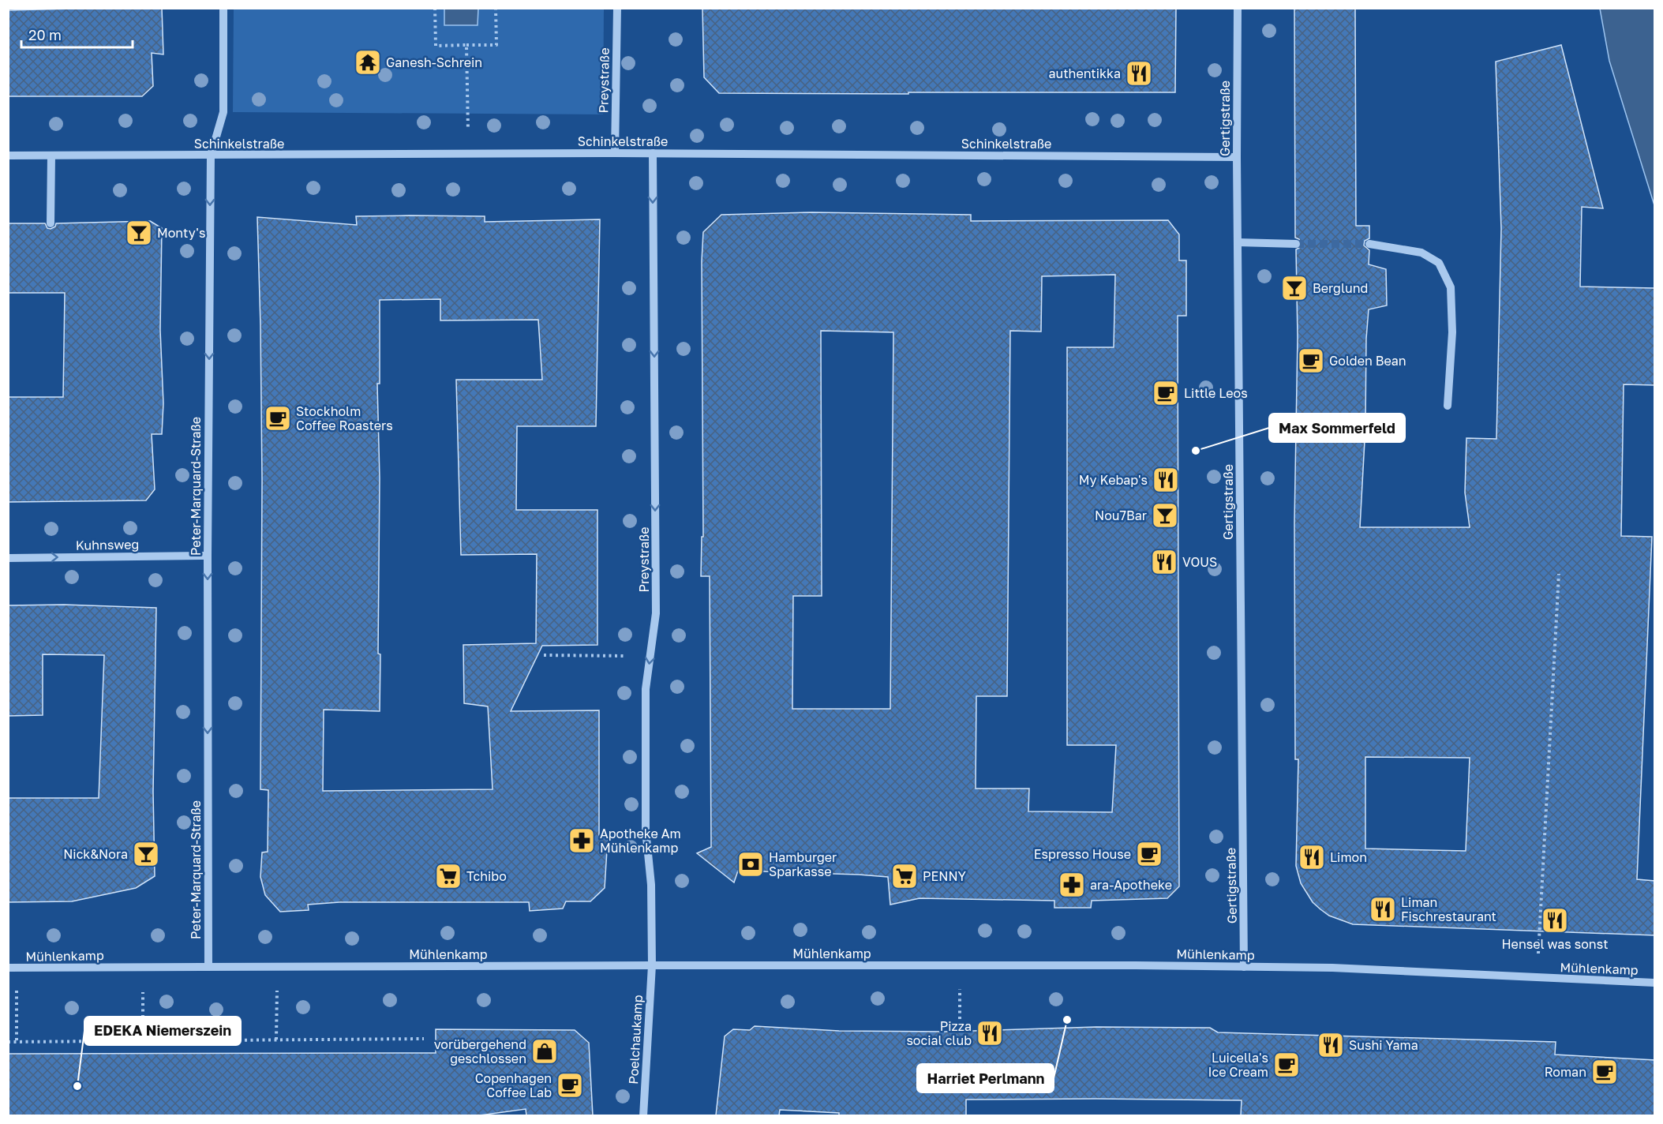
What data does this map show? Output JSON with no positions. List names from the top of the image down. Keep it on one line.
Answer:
{"streets":{"street":["Preystraße","Gertigstraße","Schinkelstraße","Peter-Marquard-Straße","Kuhnsweg","Mühlenkamp","Poelchaukamp"]},"crossings":[["Preystraße","Schinkelstraße"],["Preystraße","Mühlenkamp"],["Preystraße","Poelchaukamp"],["Gertigstraße","Schinkelstraße"],["Gertigstraße","Mühlenkamp"],["Schinkelstraße","Peter-Marquard-Straße"],["Peter-Marquard-Straße","Kuhnsweg"],["Peter-Marquard-Straße","Mühlenkamp"],["Mühlenkamp","Poelchaukamp"]],"one_way":["Preystraße","Peter-Marquard-Straße","Kuhnsweg"],"places":{"temple":["Ganesh-Schrein"],"restaurant":["authentikka","My Kebap's","VOUS","Limon","Liman Fischrestaurant","Hensel was sonst","Pizza social club","Sushi Yama"],"bar":["Monty's","Berglund","Nou7Bar","Nick&Nora"],"cafe":["Golden Bean","Little Leos","Stockholm Coffee Roasters","Espresso House","Luicella's Ice Cream","Roman","Copenhagen Coffee Lab"],"other":["Max Sommerfeld","Harriet Perlmann","EDEKA Niemerszein"],"pharmacy":["Apotheke Am Mühlenkamp","ara-Apotheke"],"bank":["Hamburger Sparkasse"],"supermarket":["Tchibo","PENNY"],"shop":["vorübergehend geschlossen"]},"scale_bar":"20 m"}
